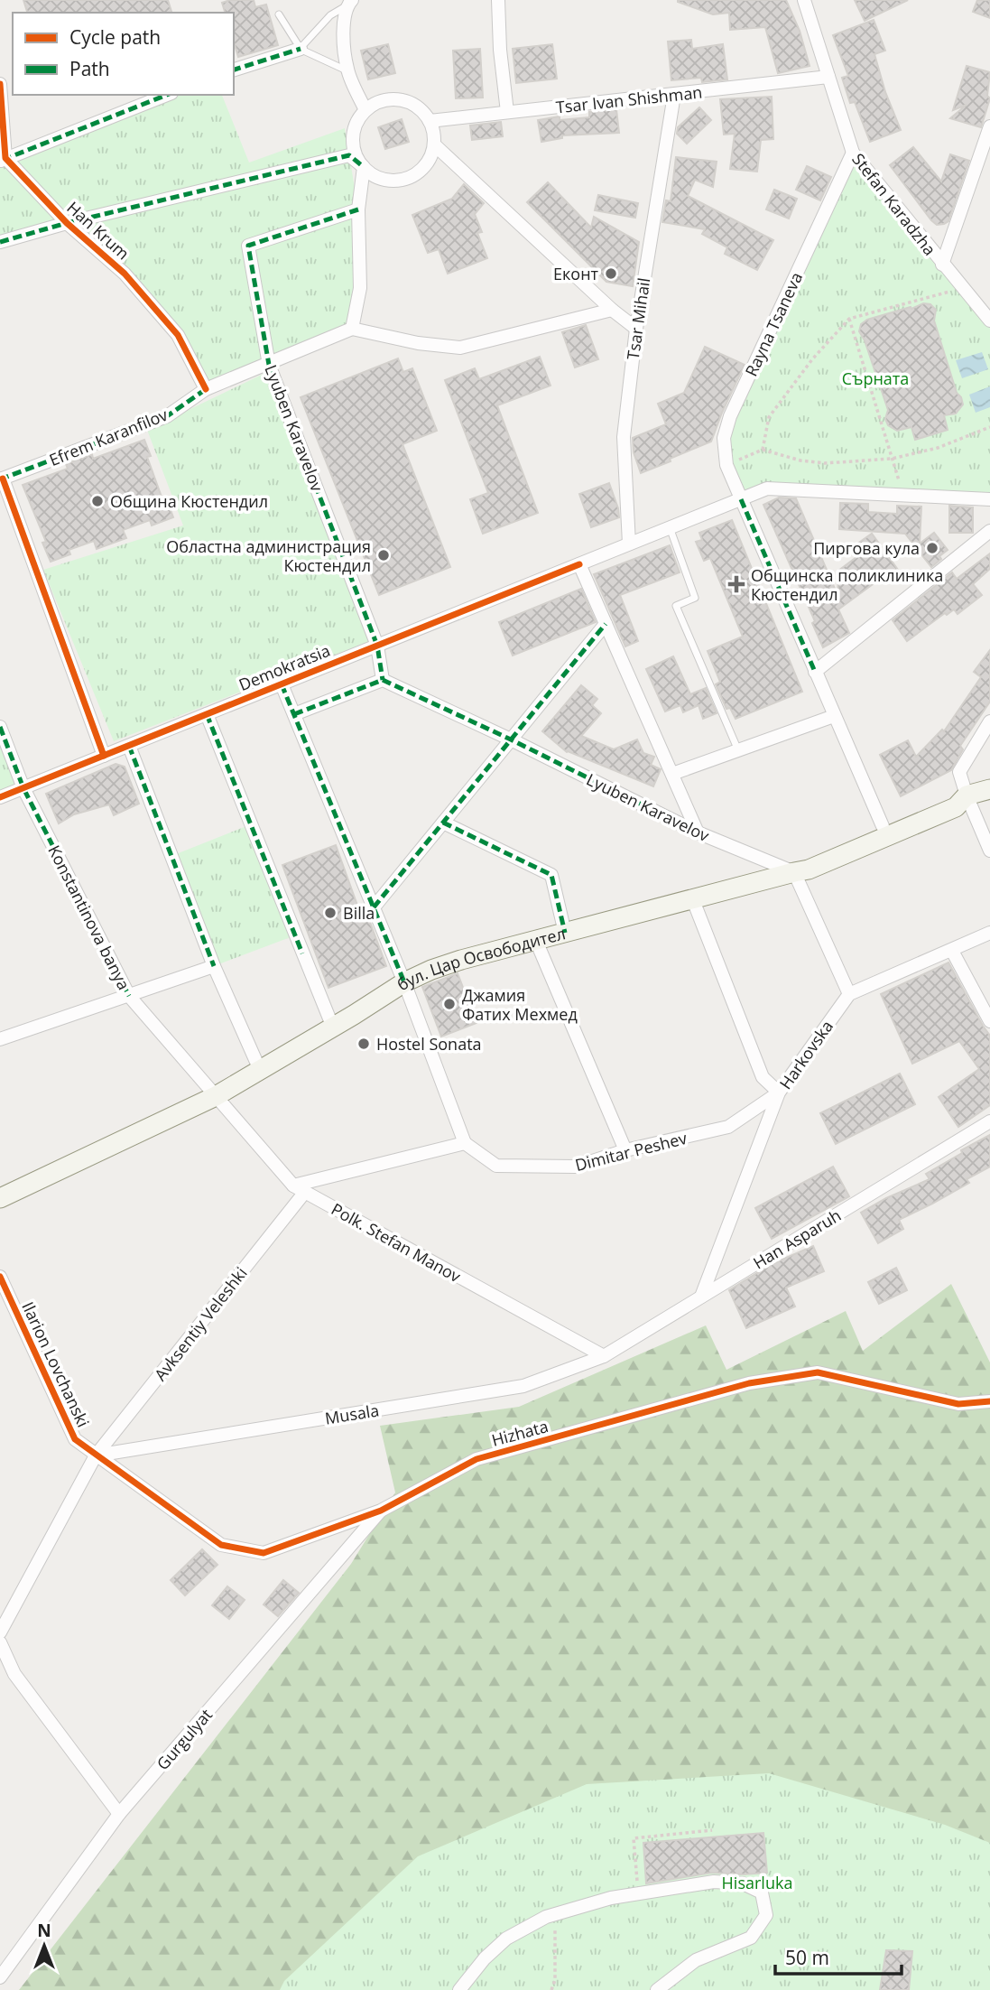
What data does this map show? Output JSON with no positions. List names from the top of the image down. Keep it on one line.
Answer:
{"streets":{"main road":["бул. Цар Освободител"],"street":["Tsar Ivan Shishman","Stefan Karadzha","Han Krum","Tsar Mihail","Rayna Tsaneva","Lyuben Karavelov","Efrem Karanfilov","Demokratsia","Konstantinova banya","Harkovska","Dimitar Peshev","Han Asparuh","Polk. Stefan Manov","Avksentiy Veleshki","Ilarion Lovchanski","Musala","Hizhata","Gurgulyat"]},"crossings":[["Tsar Ivan Shishman","Stefan Karadzha"],["Tsar Ivan Shishman","Tsar Mihail"],["Stefan Karadzha","Rayna Tsaneva"],["Han Krum","Efrem Karanfilov"],["Tsar Mihail","Demokratsia"],["Rayna Tsaneva","Demokratsia"],["Lyuben Karavelov","Efrem Karanfilov"],["Lyuben Karavelov","Demokratsia"],["Lyuben Karavelov","бул. Цар Освободител"],["Demokratsia","Konstantinova banya"],["Konstantinova banya","бул. Цар Освободител"],["Konstantinova banya","Polk. Stefan Manov"],["бул. Цар Освободител","Polk. Stefan Manov"],["Harkovska","Dimitar Peshev"],["Harkovska","Han Asparuh"],["Han Asparuh","Polk. Stefan Manov"],["Han Asparuh","Musala"],["Polk. Stefan Manov","Avksentiy Veleshki"],["Polk. Stefan Manov","Musala"],["Avksentiy Veleshki","Ilarion Lovchanski"],["Avksentiy Veleshki","Musala"],["Avksentiy Veleshki","Hizhata"],["Ilarion Lovchanski","Musala"],["Ilarion Lovchanski","Hizhata"],["Musala","Hizhata"],["Hizhata","Gurgulyat"]],"parks":["Сърната","Hisarluka"],"places":{"other":["Еконт","Община Кюстендил","Пиргова кула","Областна администрация Кюстендил","Billa","Джамия Фатих Мехмед","Hostel Sonata"],"health":["Общинска поликлиника Кюстендил"]},"legend":["Cycle path","Path"],"scale_bar":"50 m","north":"top"}
